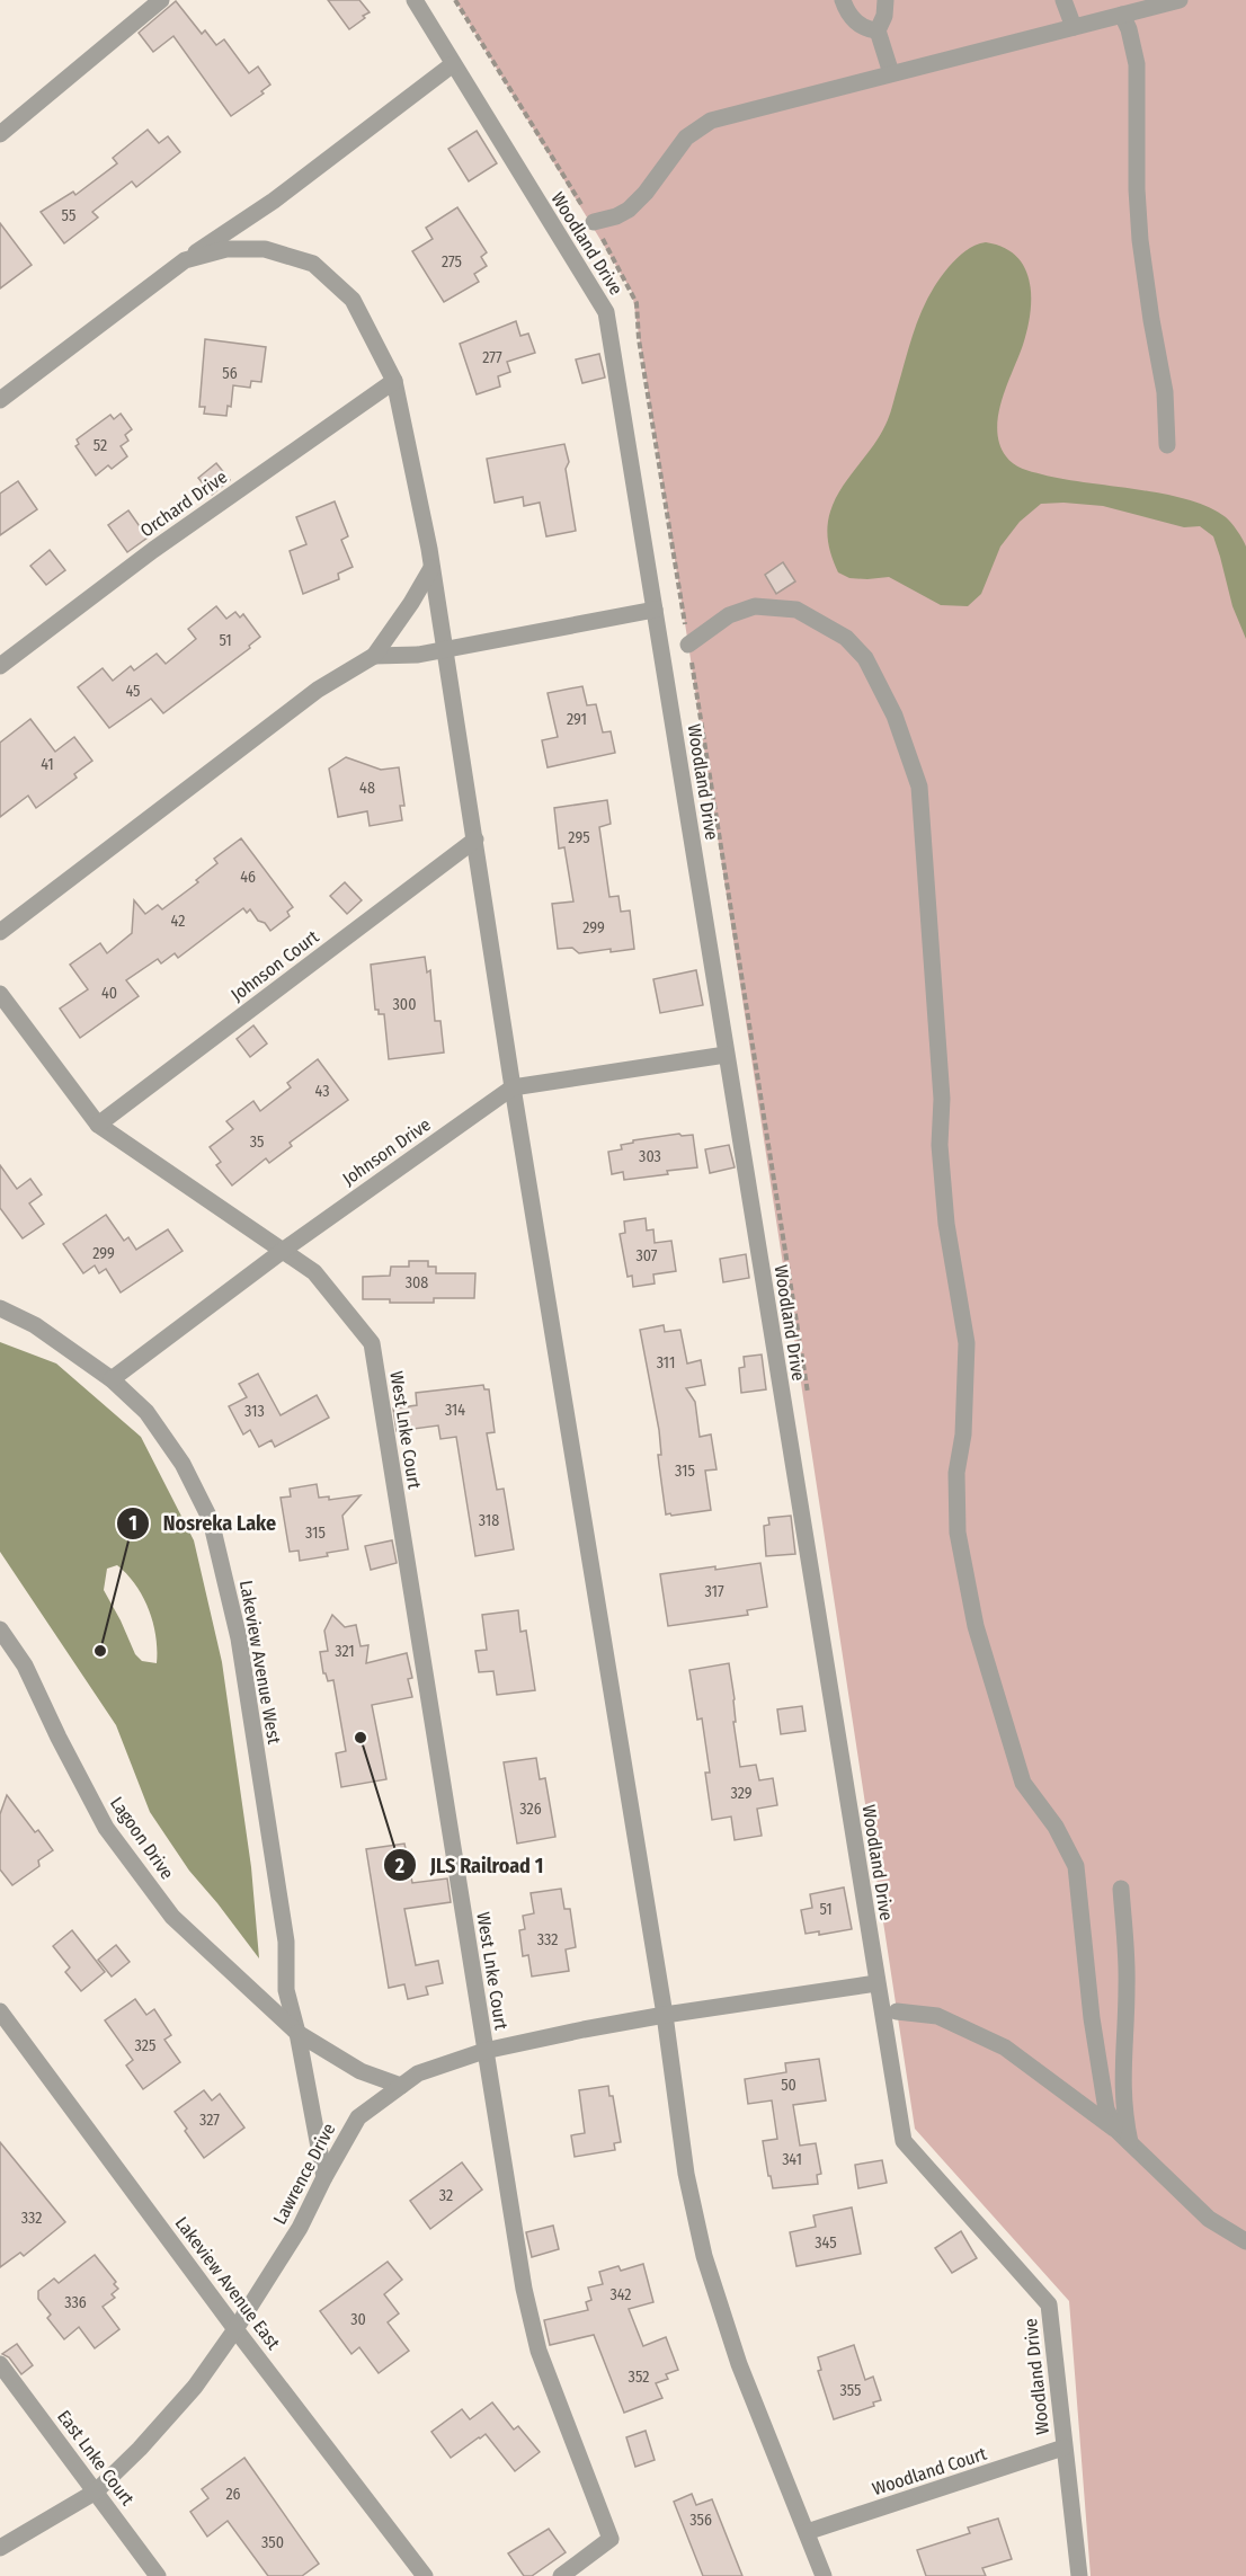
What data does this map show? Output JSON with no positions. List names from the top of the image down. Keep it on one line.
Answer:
{"streets":{"street":["Woodland Drive","Orchard Drive","Johnson Court","Johnson Drive","West Lnke Court","Lakeview Avenue West","Lagoon Drive","Lawrence Drive","Lakeview Avenue East","East Lnke Court","Woodland Court"]},"crossings":[["Woodland Drive","Johnson Drive"],["Woodland Drive","Lawrence Drive"],["Woodland Drive","Woodland Court"],["Johnson Court","West Lnke Court"],["Johnson Drive","West Lnke Court"],["Johnson Drive","Lakeview Avenue West"],["West Lnke Court","Lawrence Drive"],["Lakeview Avenue West","Lagoon Drive"],["Lagoon Drive","Lawrence Drive"],["Lawrence Drive","Lakeview Avenue East"],["Lawrence Drive","East Lnke Court"]],"places":["Nosreka Lake","JLS Railroad 1"],"house_numbers":["55","275","277","56","52","51","45","291","41","48","295","46","42","299","40","300","43","35","303","299","307","308","311","314","313","315","318","315","317","321","329","326","51","332","325","50","327","341","32","332","345","342","336","30","352","355","26","356","350"]}
